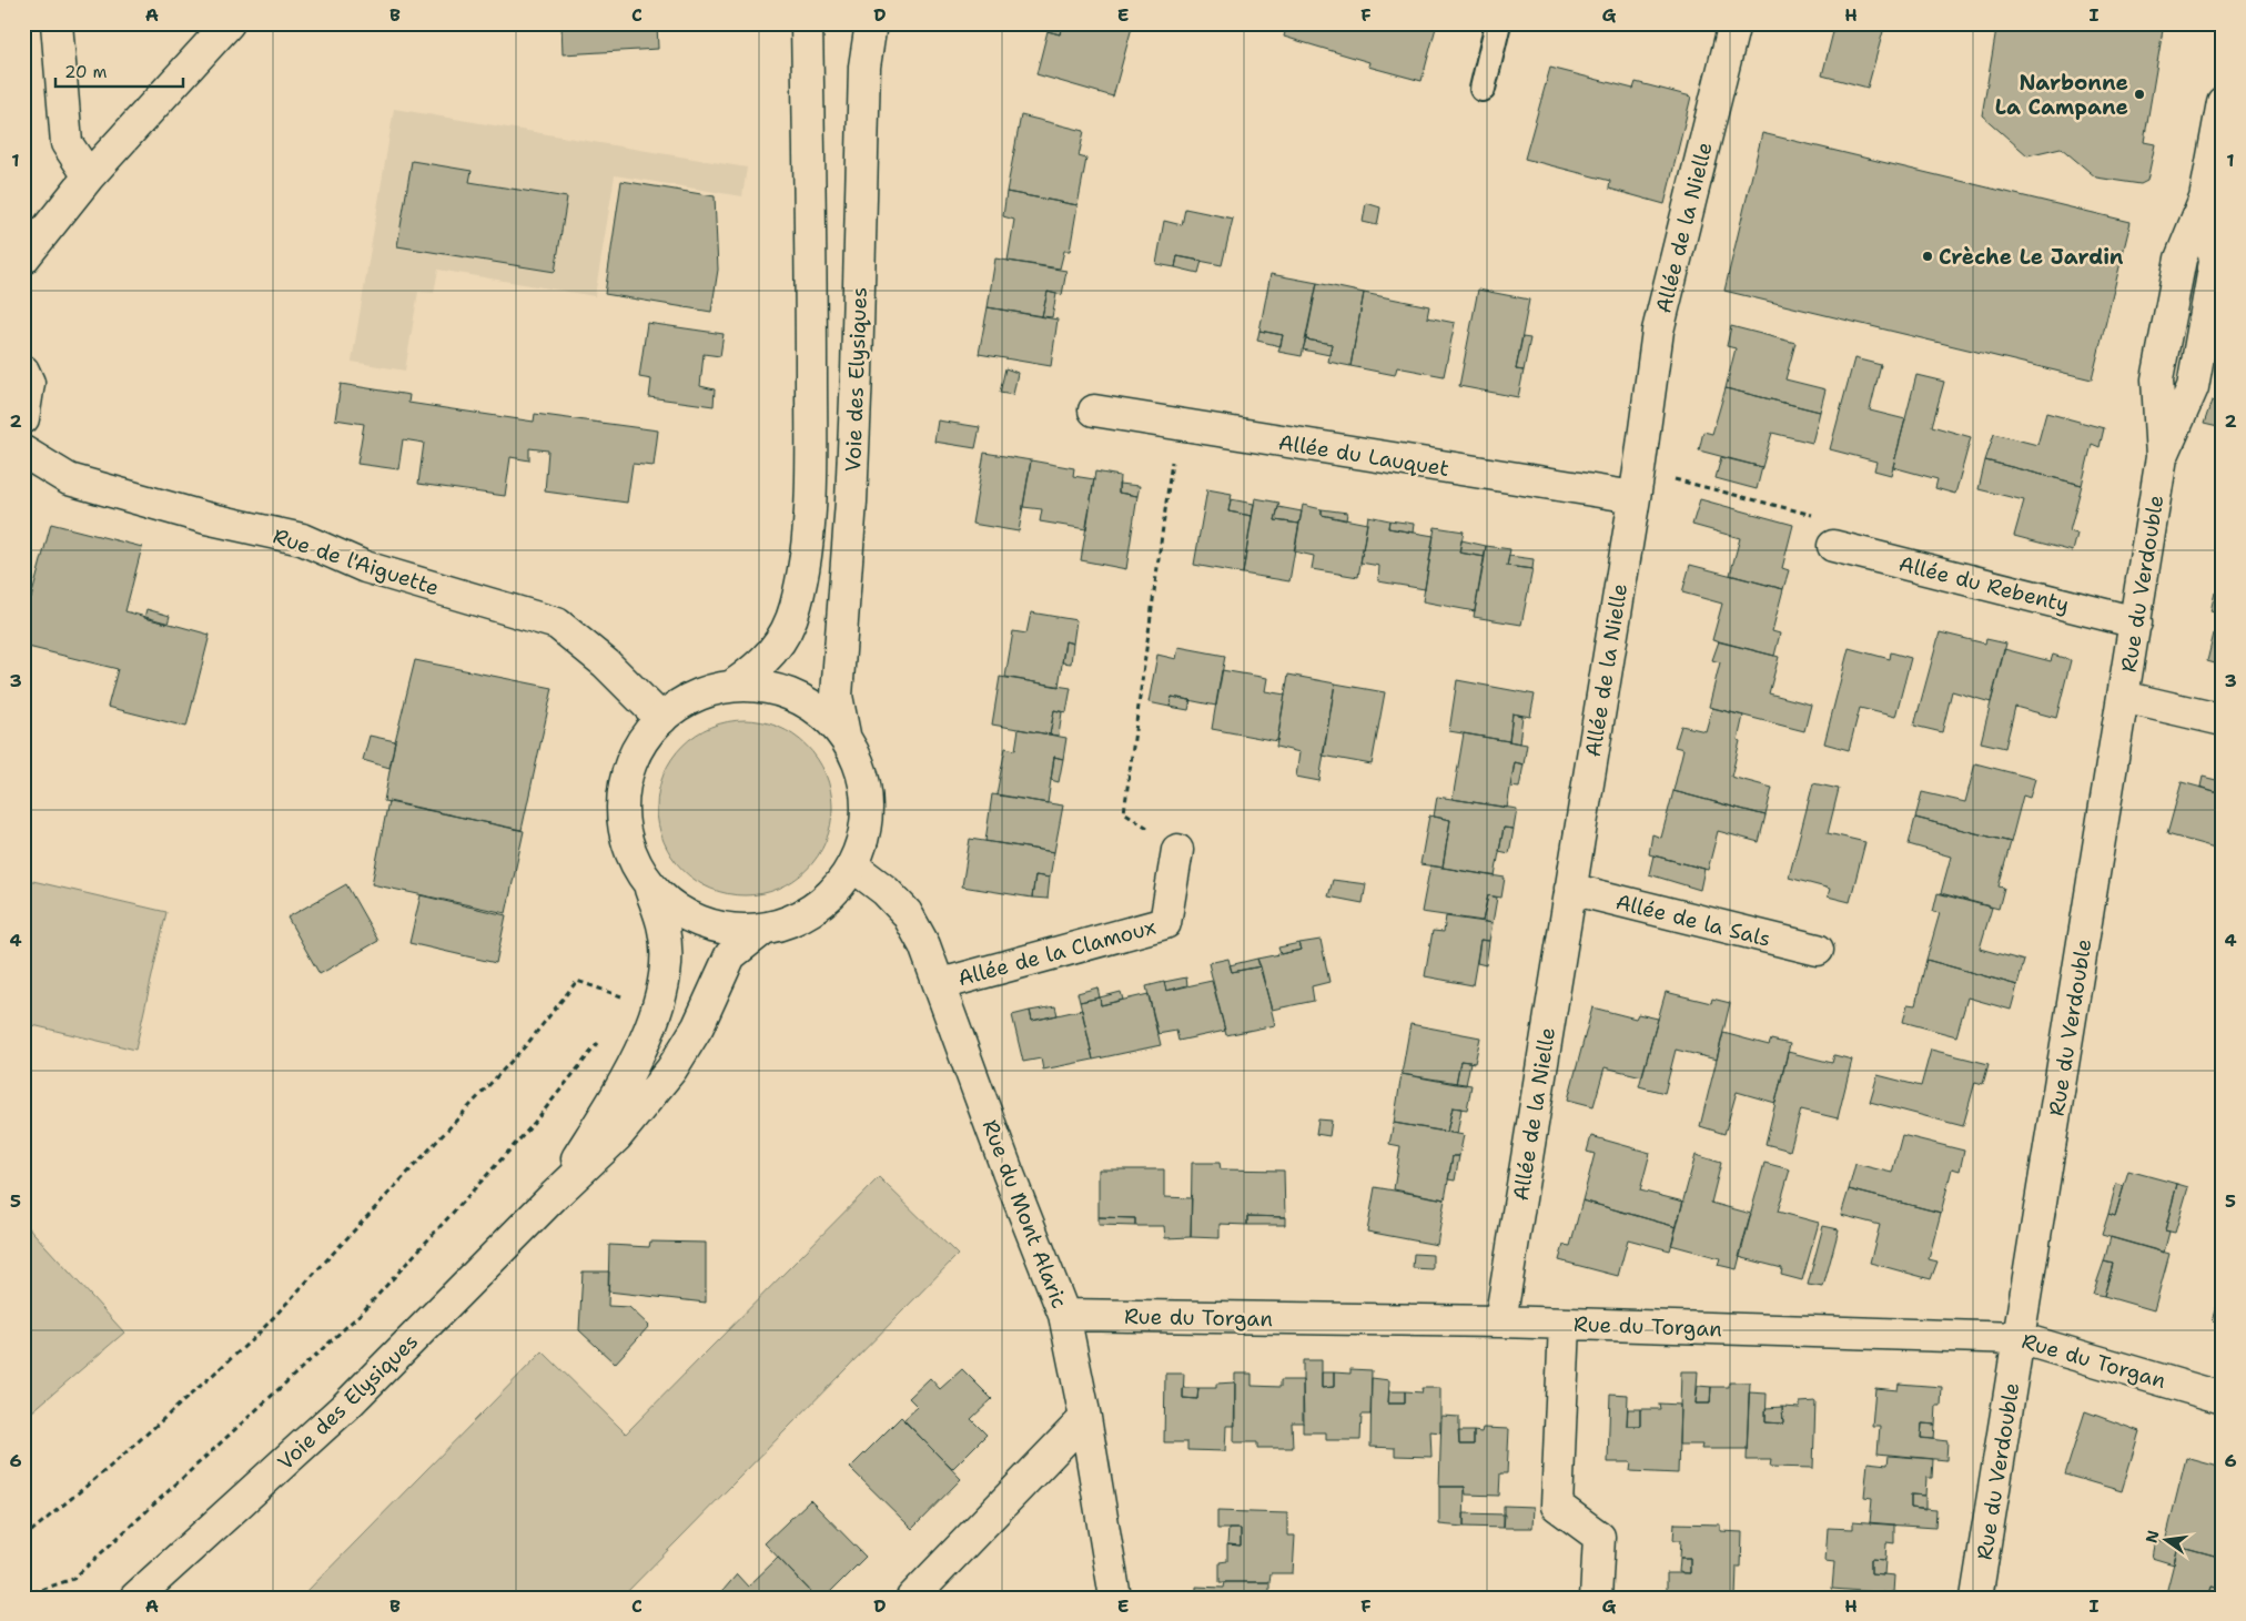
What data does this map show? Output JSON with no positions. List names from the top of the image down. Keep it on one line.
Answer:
{"streets":{"street":["Allée de la Nielle","Voie des Elysiques","Allée du Lauquet","Rue de l'Aiguette","Allée du Rebenty","Rue du Verdouble","Allée de la Sals","Allée de la Clamoux","Rue du Mont Alaric","Rue du Torgan"]},"crossings":[["Allée de la Nielle","Allée du Lauquet"],["Allée de la Nielle","Allée de la Sals"],["Allée de la Nielle","Rue du Torgan"],["Allée du Rebenty","Rue du Verdouble"],["Rue du Verdouble","Rue du Torgan"],["Allée de la Clamoux","Rue du Mont Alaric"],["Rue du Mont Alaric","Rue du Torgan"]],"places":["Narbonne La Campane","Crèche Le Jardin"],"scale_bar":"20 m","north":"left","grid":{"columns":["A","B","C","D","E","F","G","H","I"],"rows":["1","2","3","4","5","6"]}}
